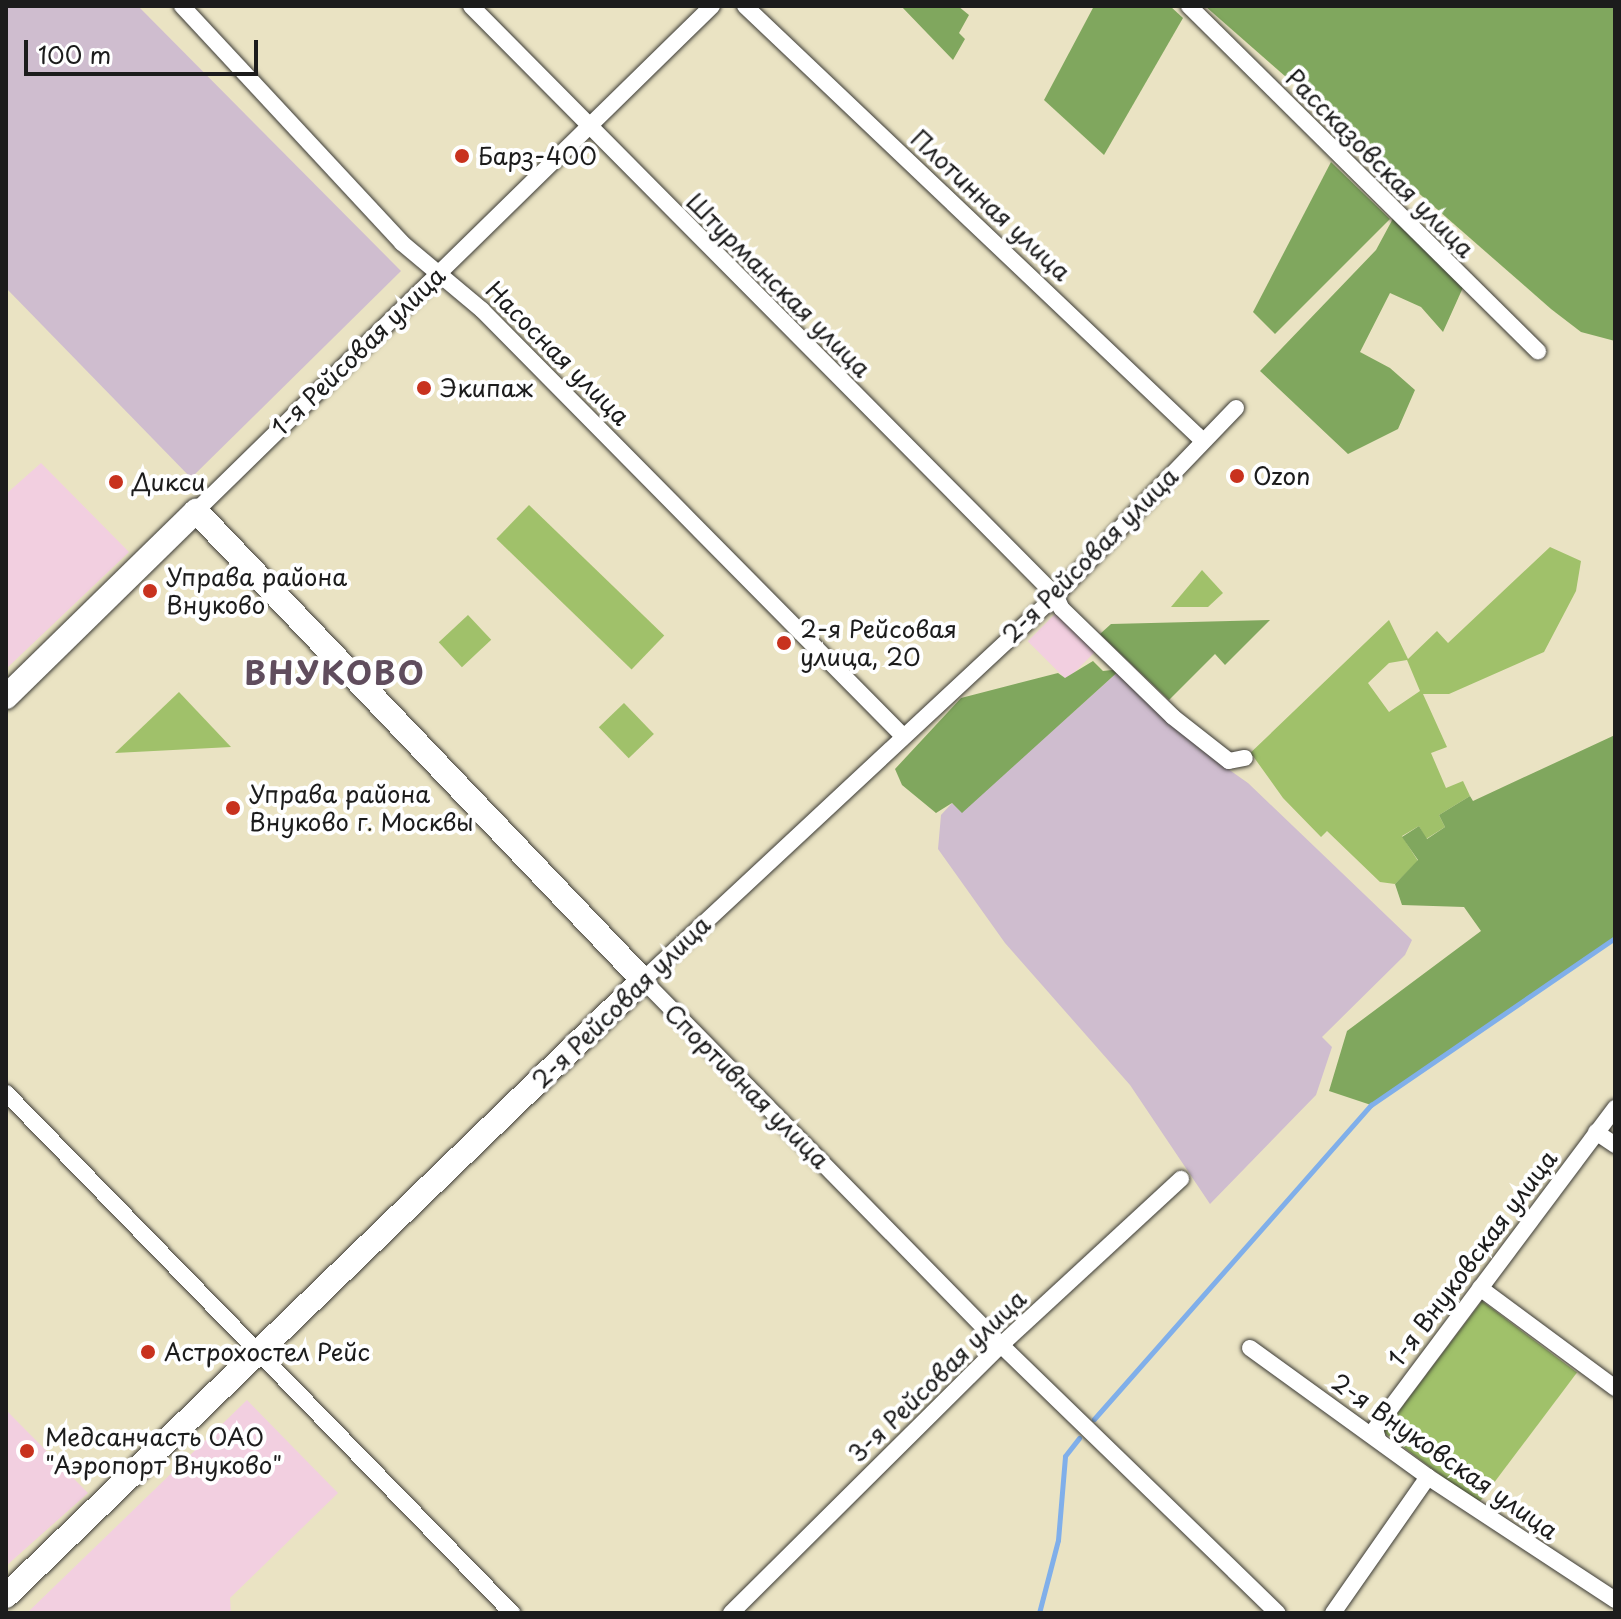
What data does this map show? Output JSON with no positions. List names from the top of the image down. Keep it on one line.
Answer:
{"streets":{"street":["Рассказовская улица","Плотинная улица","Штурманская улица","1-я Рейсовая улица","Насосная улица","2-я Рейсовая улица","Спортивная улица","1-я Внуковская улица","3-я Рейсовая улица","2-я Внуковская улица"]},"crossings":[["Плотинная улица","2-я Рейсовая улица"],["Штурманская улица","1-я Рейсовая улица"],["Штурманская улица","2-я Рейсовая улица"],["1-я Рейсовая улица","Насосная улица"],["1-я Рейсовая улица","Спортивная улица"],["Насосная улица","2-я Рейсовая улица"],["2-я Рейсовая улица","Спортивная улица"],["Спортивная улица","3-я Рейсовая улица"],["1-я Внуковская улица","2-я Внуковская улица"]],"districts":["ВНУКОВО"],"places":["Барз-400","Экипаж","Ozon","Дикси","Управа района Внуково","2-я Рейсовая улица, 20","Управа района Внуково г. Москвы","Астрохостел Рейс","Медсанчасть ОАО \"Аэропорт Внуково\""],"scale_bar":"100 m"}
